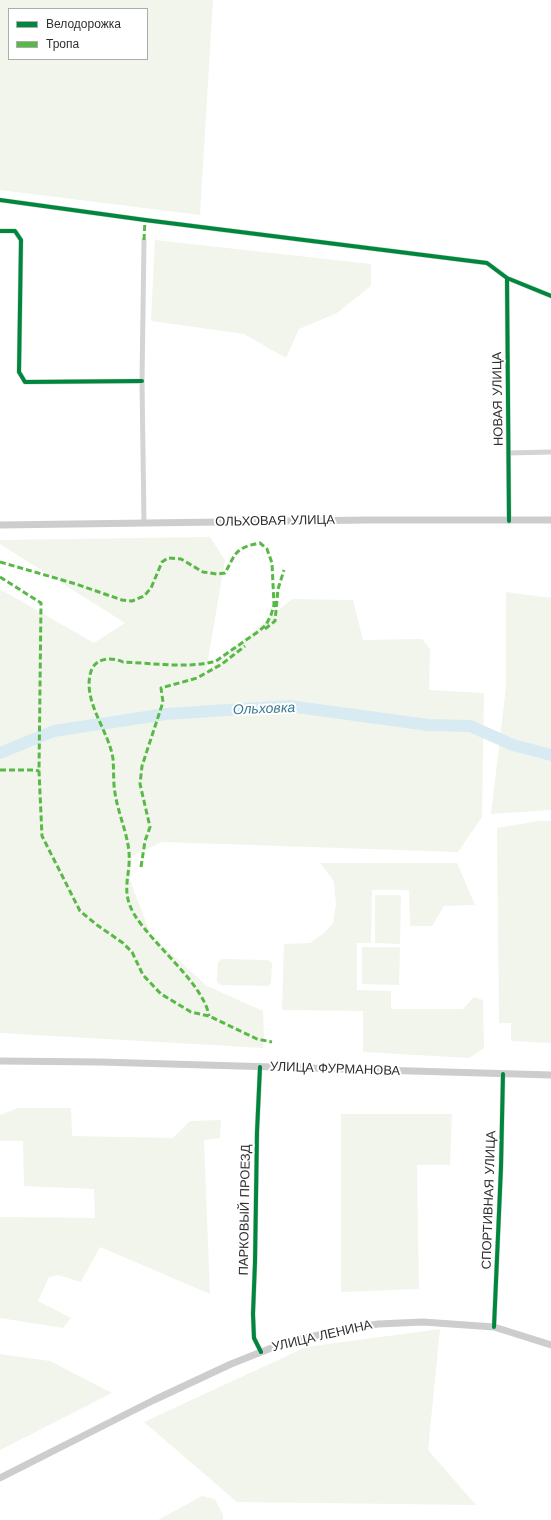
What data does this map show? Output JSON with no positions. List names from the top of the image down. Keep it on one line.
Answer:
{"streets":{"main road":["ОЛЬХОВАЯ УЛИЦА","УЛИЦА ФУРМАНОВА","УЛИЦА ЛЕНИНА"],"street":["НОВАЯ УЛИЦА","СПОРТИВНАЯ УЛИЦА","ПАРКОВЫЙ ПРОЕЗД"]},"crossings":[["НОВАЯ УЛИЦА","ОЛЬХОВАЯ УЛИЦА"],["УЛИЦА ФУРМАНОВА","СПОРТИВНАЯ УЛИЦА"],["УЛИЦА ФУРМАНОВА","ПАРКОВЫЙ ПРОЕЗД"],["СПОРТИВНАЯ УЛИЦА","УЛИЦА ЛЕНИНА"],["ПАРКОВЫЙ ПРОЕЗД","УЛИЦА ЛЕНИНА"]],"water":["Ольховка"],"legend":["Велодорожка","Тропа"]}
